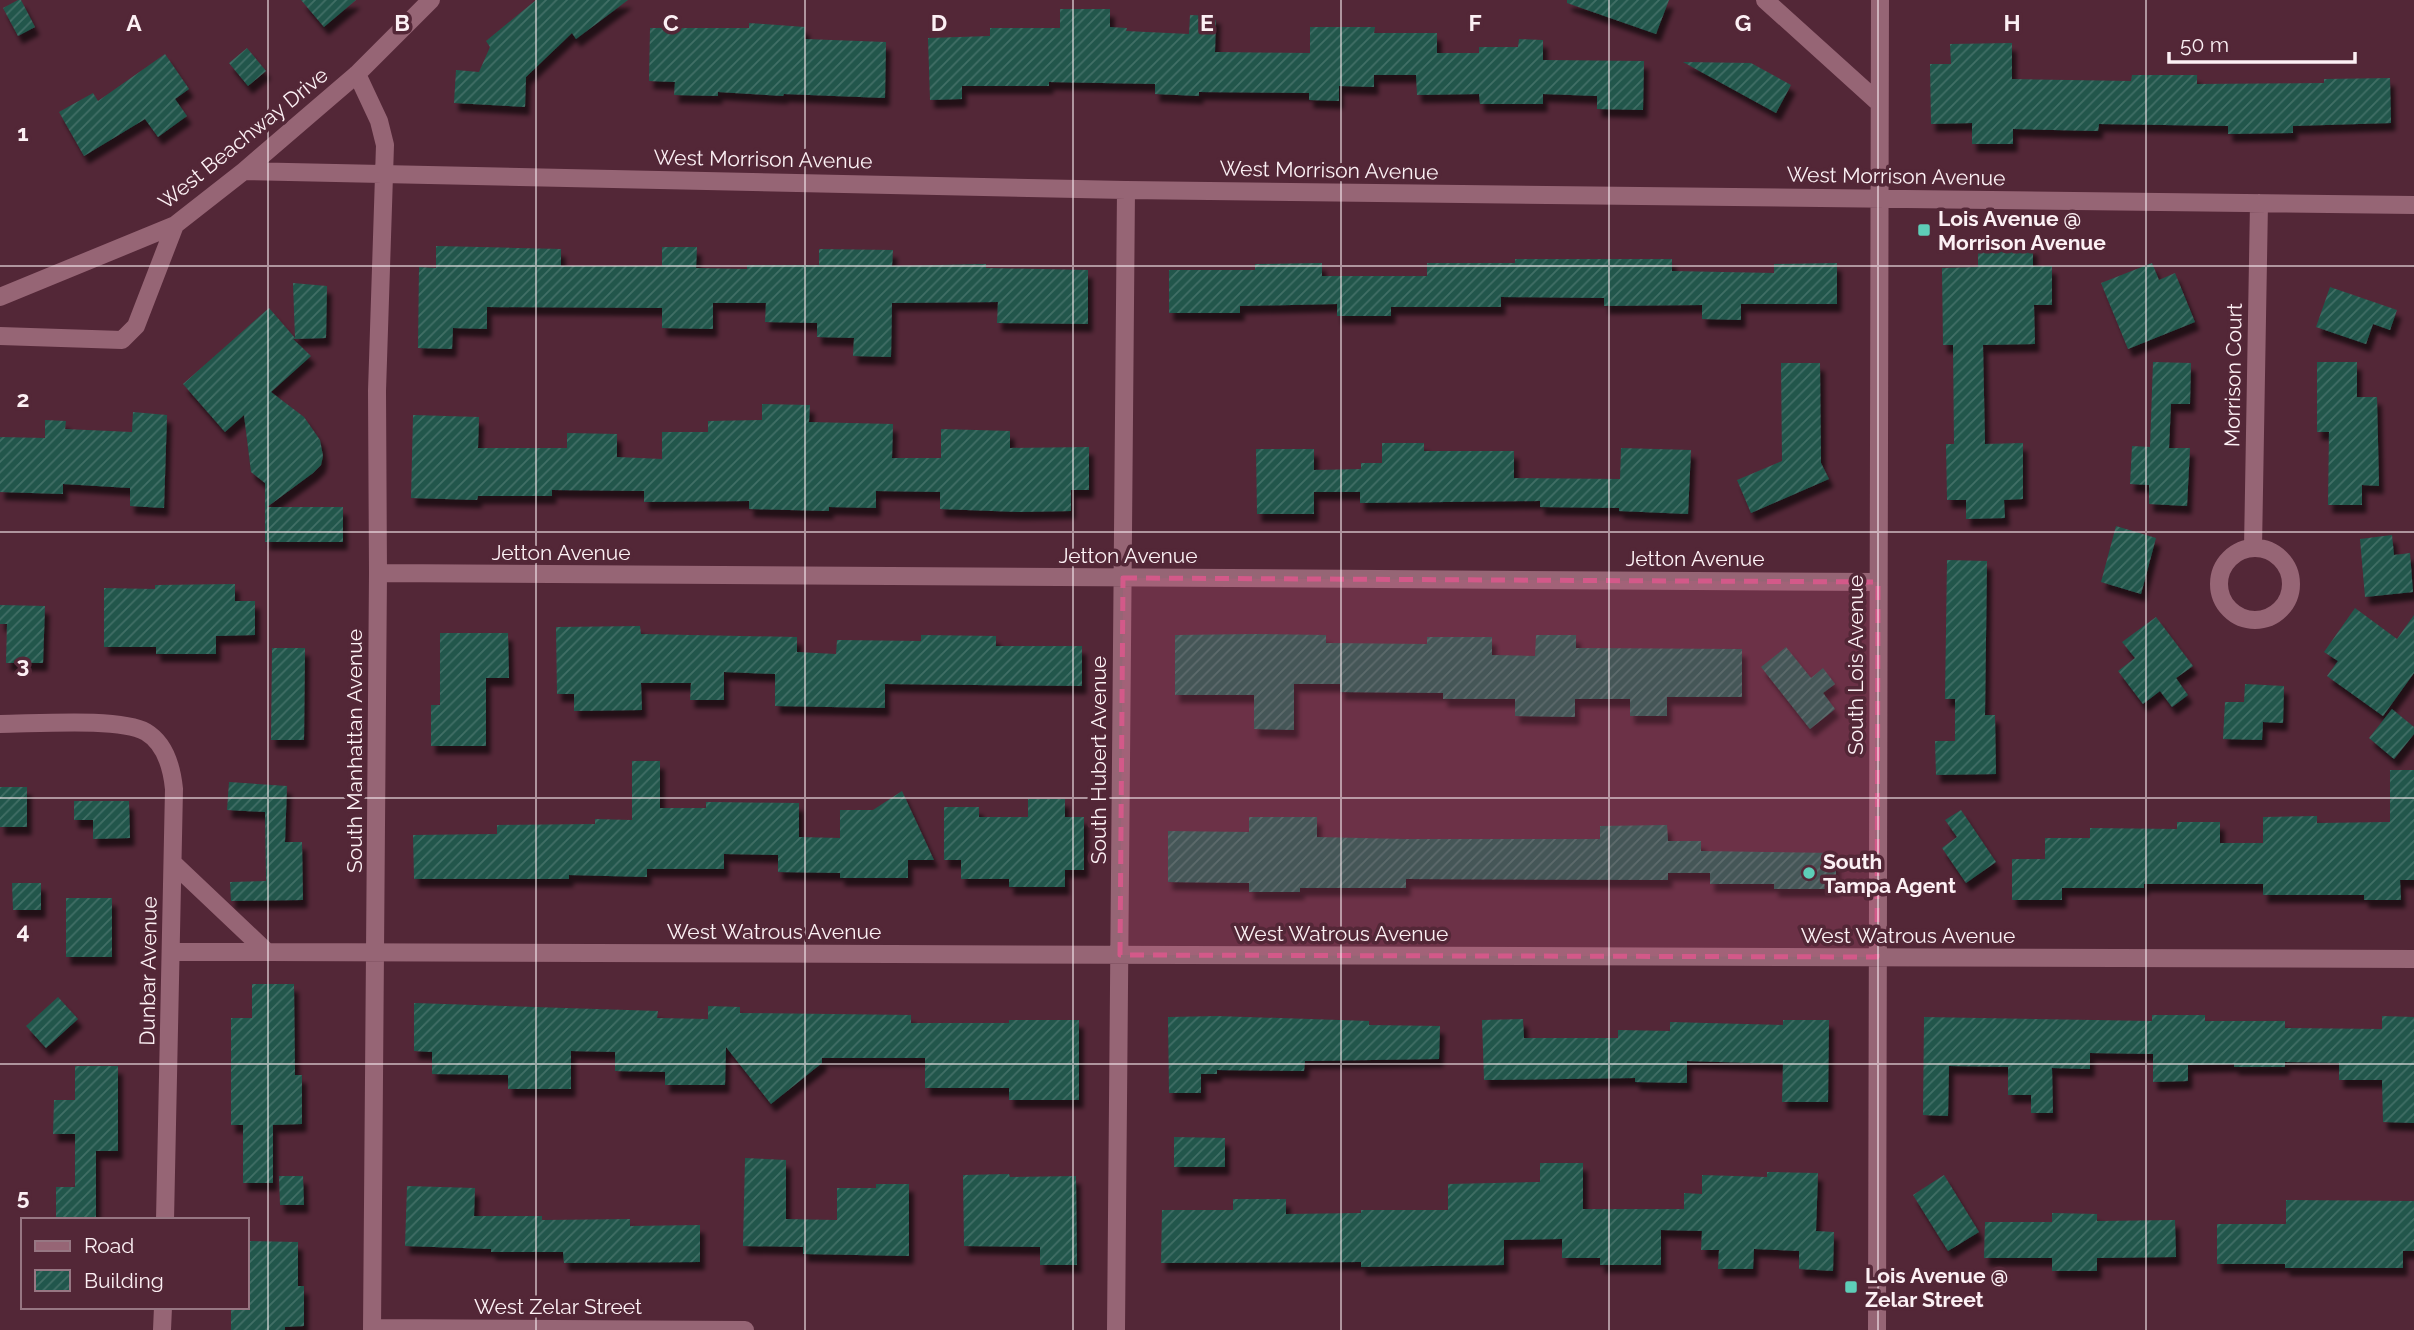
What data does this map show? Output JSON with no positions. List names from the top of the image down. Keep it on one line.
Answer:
{"streets":{"street":["West Beachway Drive","West Morrison Avenue","Morrison Court","Jetton Avenue","South Lois Avenue","South Manhattan Avenue","South Hubert Avenue","West Watrous Avenue","Dunbar Avenue","West Zelar Street"]},"crossings":[["West Beachway Drive","West Morrison Avenue"],["West Beachway Drive","South Manhattan Avenue"],["West Morrison Avenue","Morrison Court"],["West Morrison Avenue","South Lois Avenue"],["West Morrison Avenue","South Manhattan Avenue"],["West Morrison Avenue","South Hubert Avenue"],["Jetton Avenue","South Lois Avenue"],["Jetton Avenue","South Manhattan Avenue"],["Jetton Avenue","South Hubert Avenue"],["South Lois Avenue","West Watrous Avenue"],["South Manhattan Avenue","West Watrous Avenue"],["South Manhattan Avenue","West Zelar Street"],["South Hubert Avenue","West Watrous Avenue"],["West Watrous Avenue","Dunbar Avenue"]],"places":{"transit":["Lois Avenue @ Morrison Avenue","Lois Avenue @ Zelar Street"],"other":["South Tampa Agent"]},"legend":["Road","Building"],"scale_bar":"50 m","grid":{"columns":["A","B","C","D","E","F","G","H"],"rows":["1","2","3","4","5"]}}
